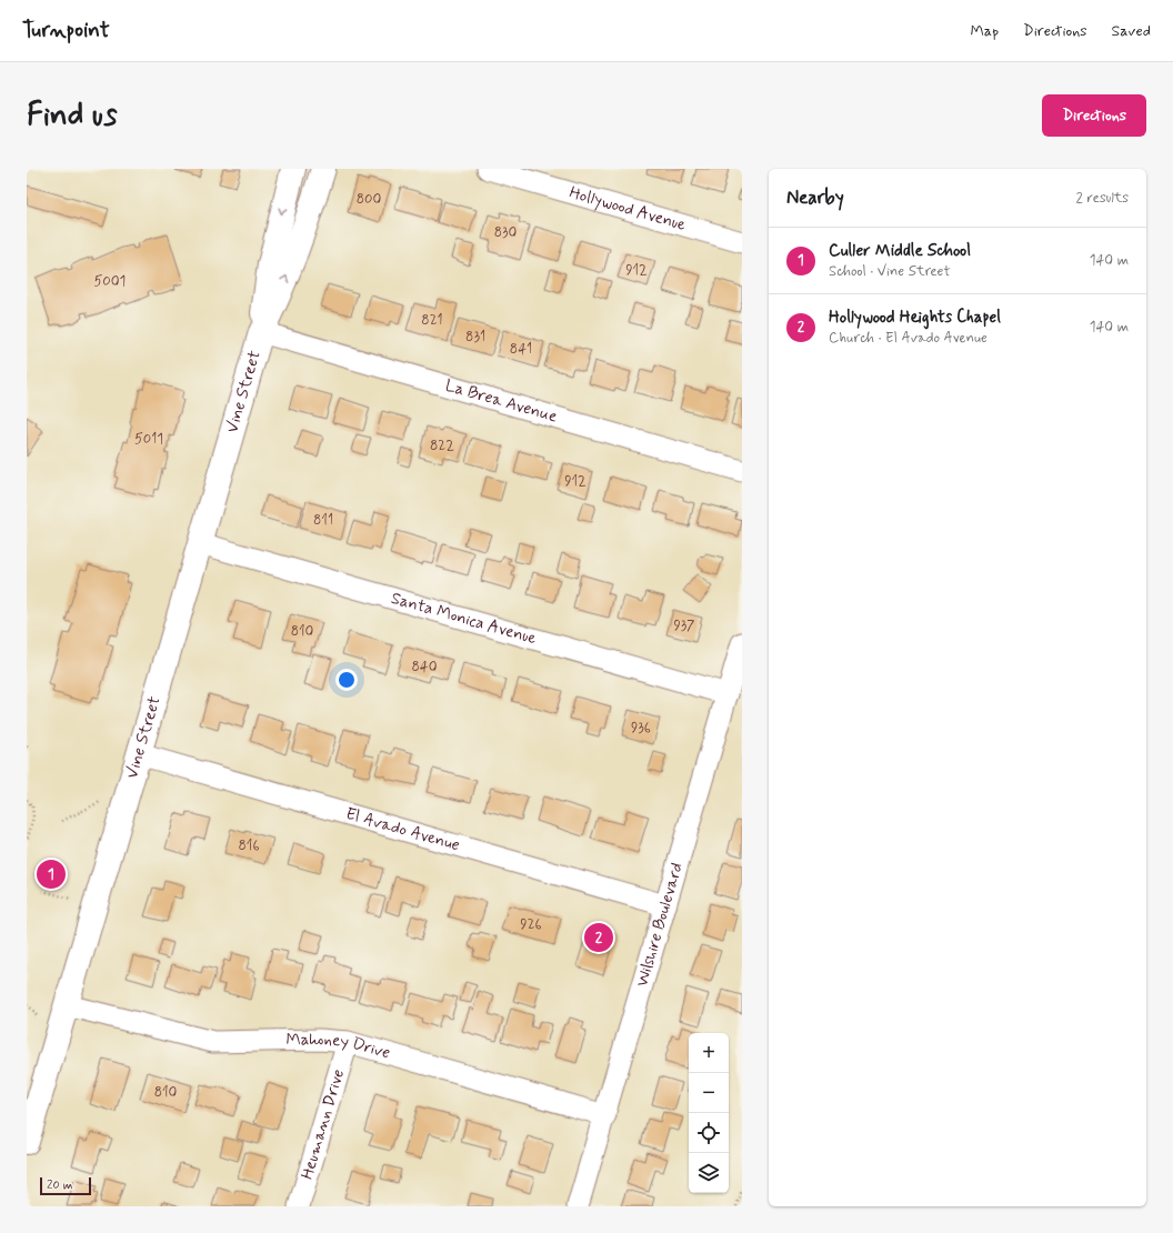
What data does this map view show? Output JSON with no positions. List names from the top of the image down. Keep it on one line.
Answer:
{"streets":{"main road":["Vine Street"],"street":["Hollywood Avenue","La Brea Avenue","Santa Monica Avenue","El Avado Avenue","Wilshire Boulevard","Mahoney Drive","Heumann Drive"]},"crossings":[["Vine Street","La Brea Avenue"],["Vine Street","Santa Monica Avenue"],["Vine Street","El Avado Avenue"],["Vine Street","Mahoney Drive"],["Santa Monica Avenue","Wilshire Boulevard"],["El Avado Avenue","Wilshire Boulevard"],["Wilshire Boulevard","Mahoney Drive"],["Mahoney Drive","Heumann Drive"]],"house_numbers":["800","830","912","5001","821","831","841","5011","822","912","811","937","810","840","936","816","926","810"],"scale_bar":"20 m","page":{"header":"Turnpoint","nav":["Map","Directions","Saved"],"buttons":"Directions","title":"Find us","heading":["Nearby","2 results"],"list":[{"mark":"1","name":"Culler Middle School","note":"School · Vine Street","value":"140 m"},{"mark":"2","name":"Hollywood Heights Chapel","note":"Church · El Avado Avenue","value":"140 m"}],"pins":["1","2"],"map_buttons":["+","−"],"scale":"20 m"}}
